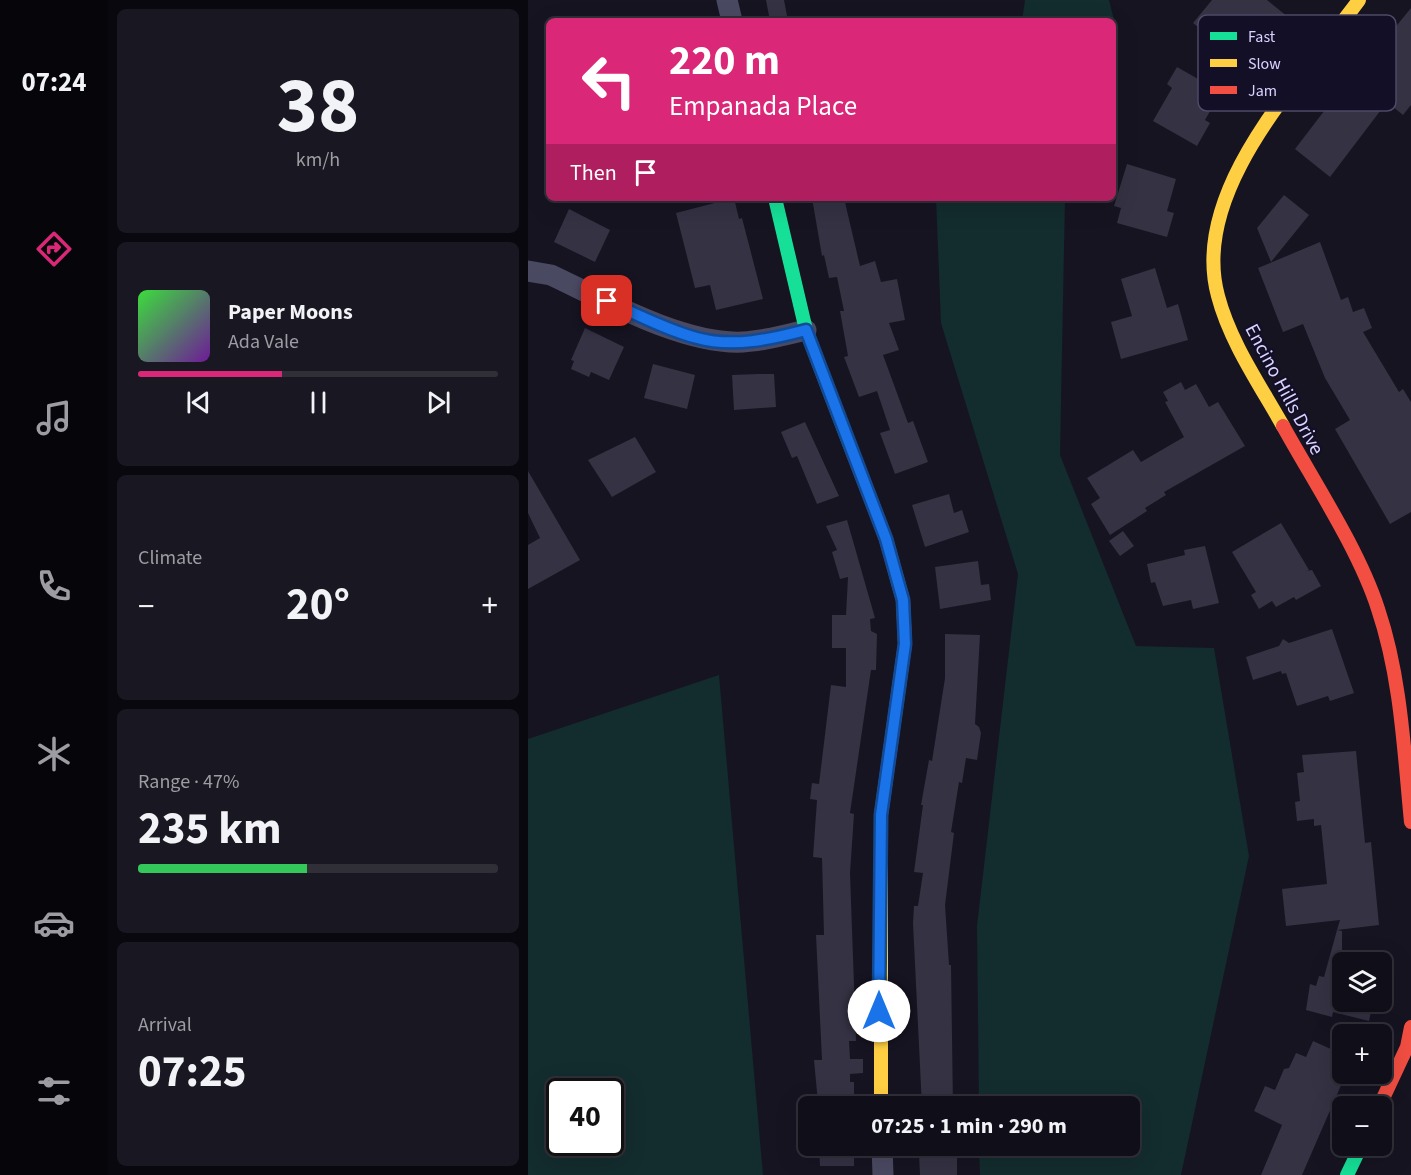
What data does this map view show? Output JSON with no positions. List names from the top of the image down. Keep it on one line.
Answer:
{"streets":{"main road":["Encino Hills Drive"]},"legend":["Fast","Slow","Jam"],"page":{"tabs":"07:24","tile":[["38","km/h"],"Climate",["Range · 47%","235 km"],["Arrival","07:25"]],"turn":["220 m","Empanada Place"],"then":"Then","song":["Paper Moons","Ada Vale"],"heat":["−","20°","+"],"map_buttons":["+","−"],"limit":"40","trip":"07:25 · 1 min · 290 m"}}
